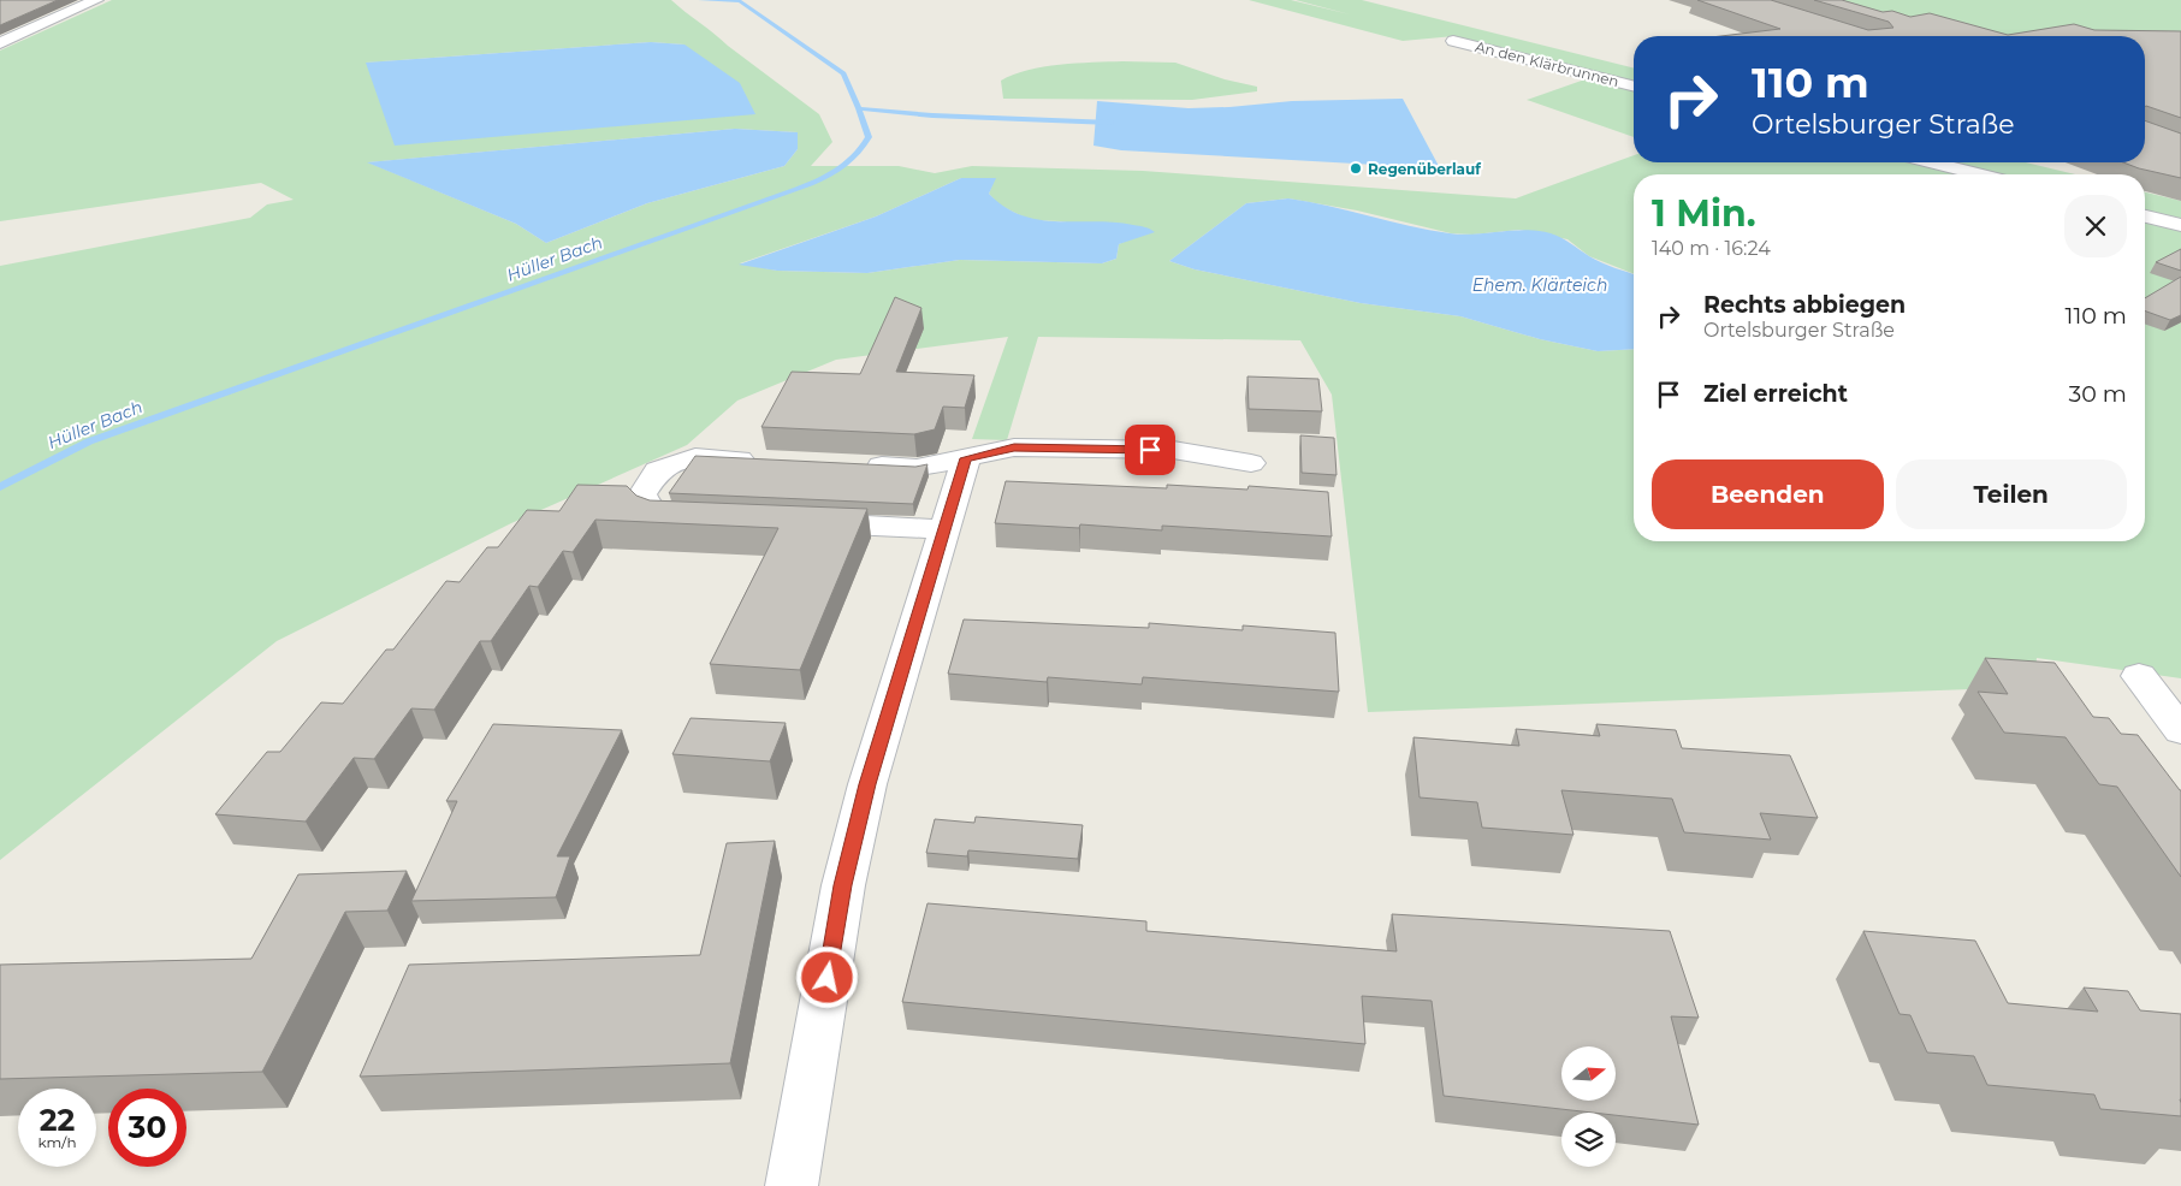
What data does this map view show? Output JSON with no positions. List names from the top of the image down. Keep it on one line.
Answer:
{"streets":{"street":["An den Klärbrunnen"]},"water":["Hüller Bach","Ehem. Klärteich"],"places":["Regenüberlauf"],"north":"right","page":{"turn":["110 m","Ortelsburger Straße"],"heading":["1 Min.","140 m · 16:24"],"list":[{"name":"Rechts abbiegen","note":"Ortelsburger Straße","value":"110 m"},{"name":"Ziel erreicht","value":"30 m"}],"buttons":["Beenden","Teilen"],"speed":"22 km/h","limit":"30"}}
